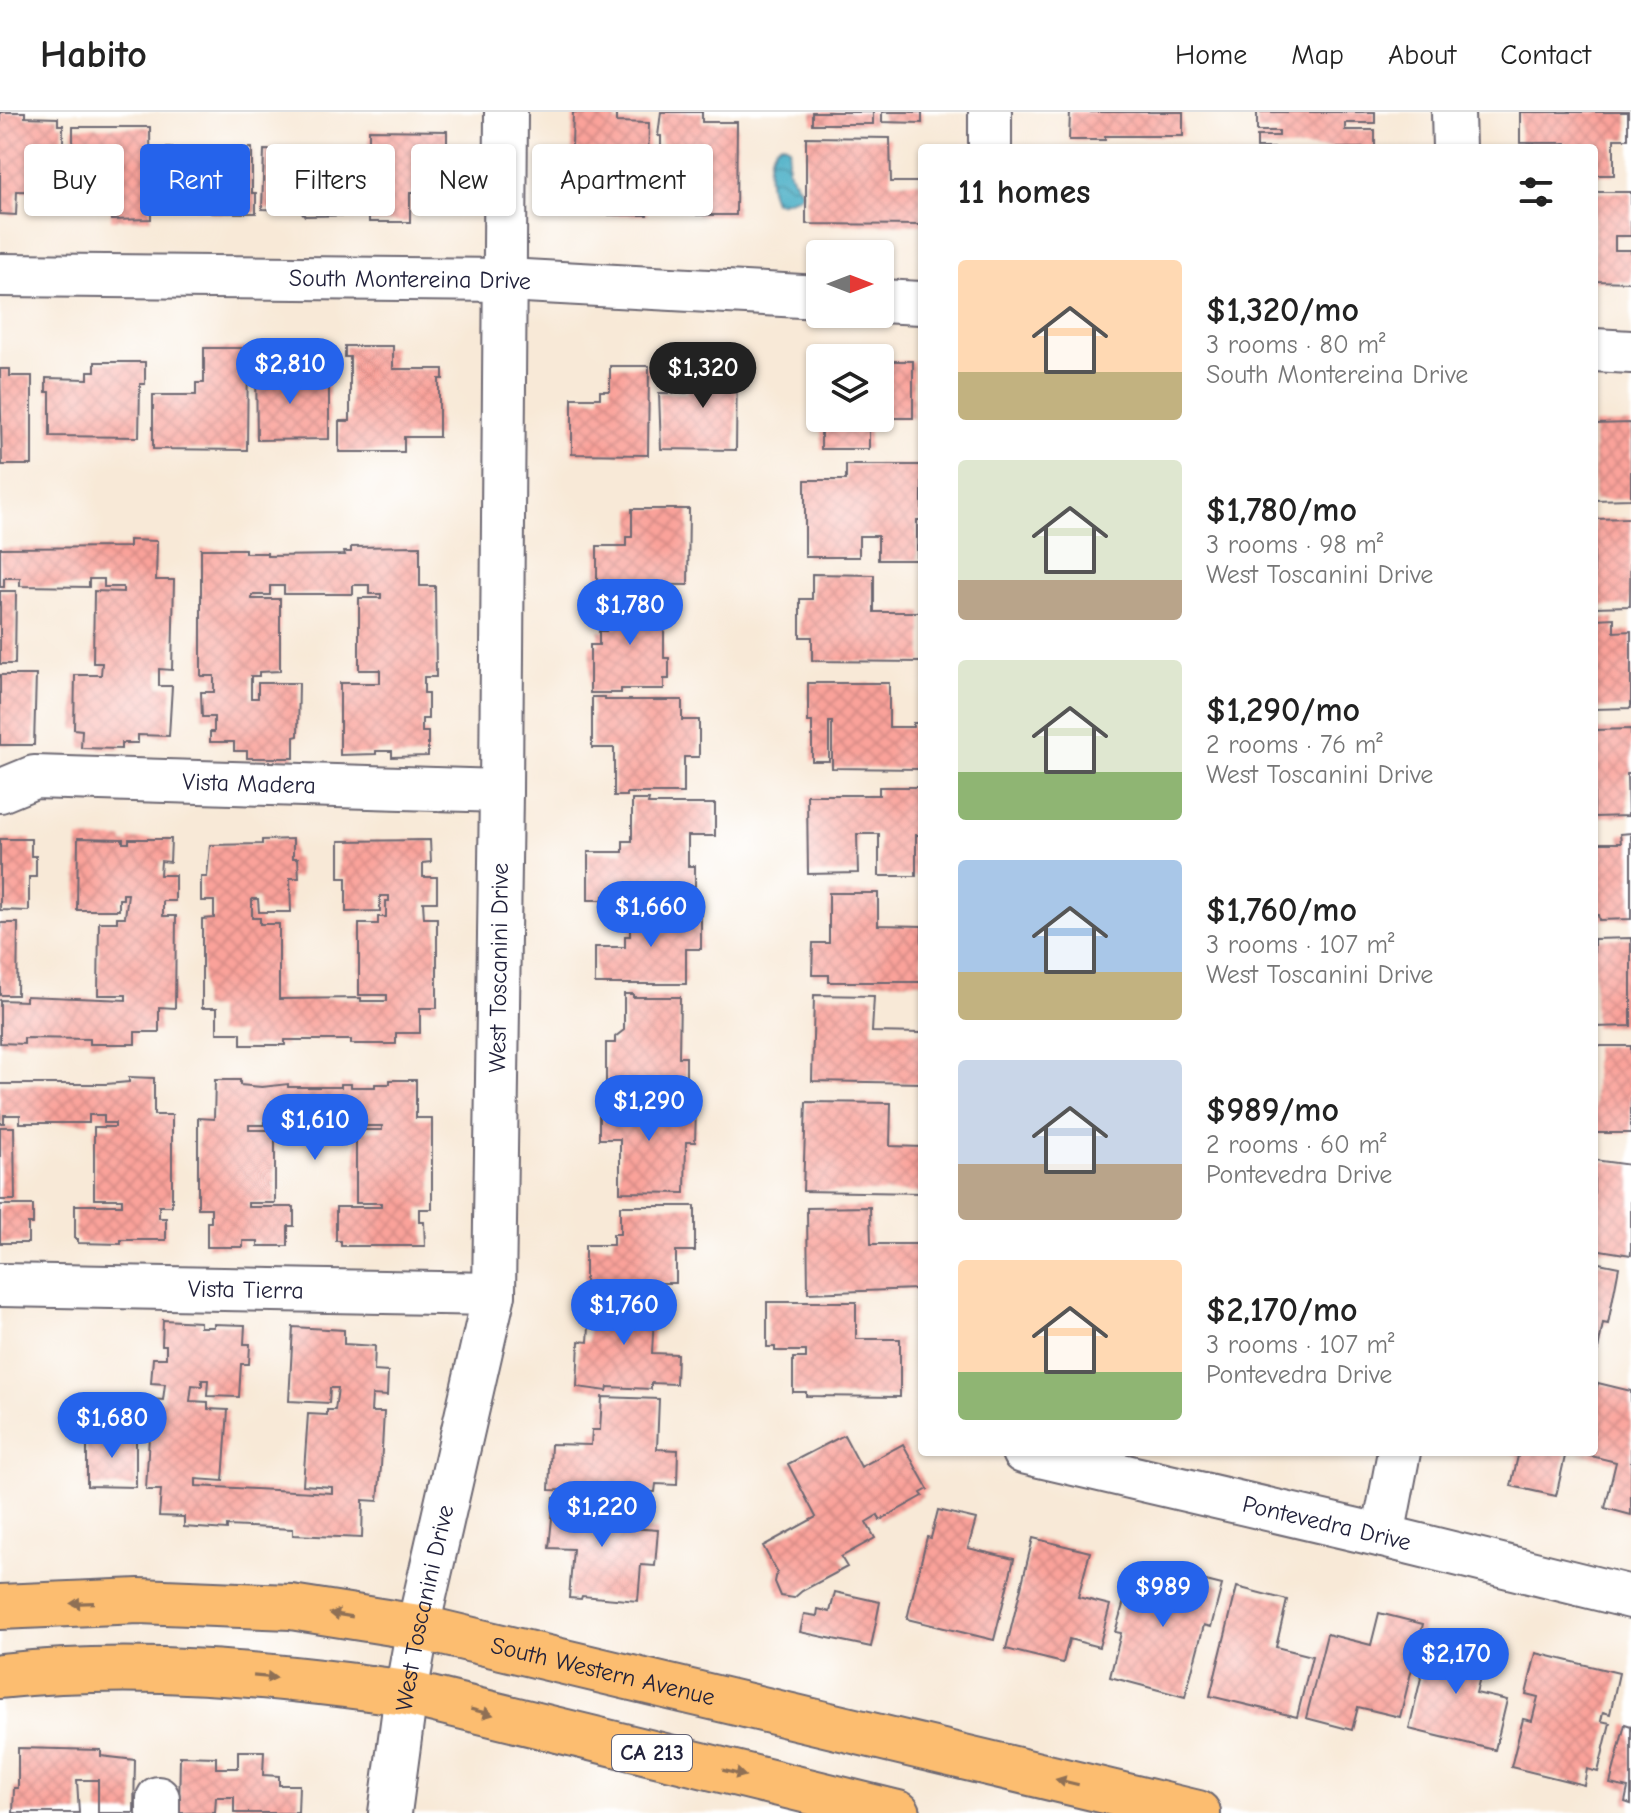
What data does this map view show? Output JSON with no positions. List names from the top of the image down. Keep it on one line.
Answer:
{"streets":{"main road":["South Western Avenue","CA 213"],"street":["South Montereina Drive","Vista Madera","West Toscanini Drive","Vista Tierra","Pontevedra Drive"]},"crossings":[["South Montereina Drive","West Toscanini Drive"],["Vista Madera","West Toscanini Drive"],["West Toscanini Drive","Vista Tierra"],["West Toscanini Drive","South Western Avenue"],["West Toscanini Drive","CA 213"]],"north":"right","page":{"header":"Habito","nav":["Home","Map","About","Contact"],"chip":["Buy","Rent","Filters","New","Apartment"],"heading":"11 homes","list":[{"name":"$1,320/mo","note":"3 rooms · 80 m² · South Montereina Drive"},{"name":"$1,780/mo","note":"3 rooms · 98 m² · West Toscanini Drive"},{"name":"$1,290/mo","note":"2 rooms · 76 m² · West Toscanini Drive"},{"name":"$1,760/mo","note":"3 rooms · 107 m² · West Toscanini Drive"},{"name":"$989/mo","note":"2 rooms · 60 m² · Pontevedra Drive"},{"name":"$2,170/mo","note":"3 rooms · 107 m² · Pontevedra Drive"}],"price":["$2,810","$1,320","$1,780","$1,660","$1,290","$1,610","$1,760","$1,680","$1,220","$989","$2,170"]}}
